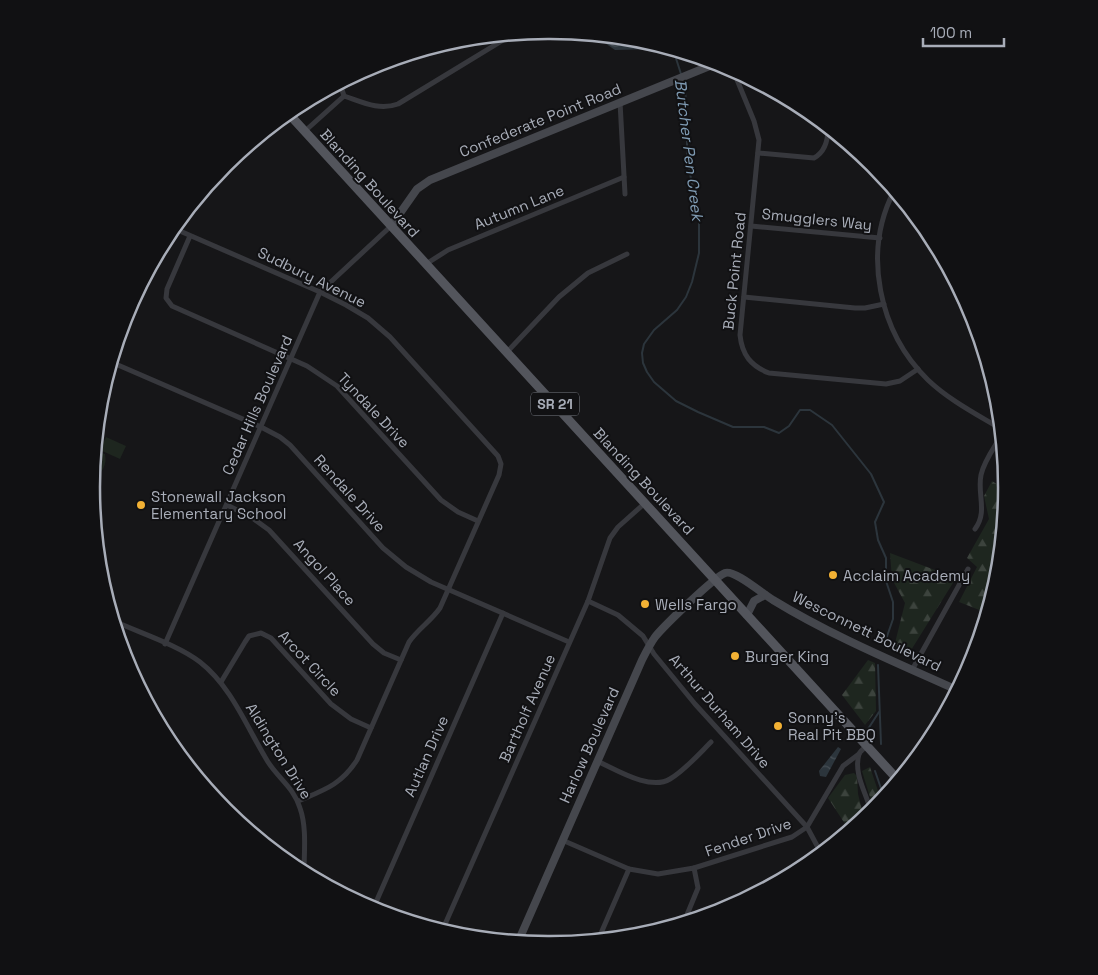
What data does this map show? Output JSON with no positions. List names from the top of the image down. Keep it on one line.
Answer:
{"streets":{"main road":["Blanding Boulevard","SR 21"],"street":["Confederate Point Road","Autumn Lane","Smugglers Way","Buck Point Road","Sudbury Avenue","Cedar Hills Boulevard","Tyndale Drive","Rendale Drive","Angol Place","Wesconnett Boulevard","Arcot Circle","Bartholf Avenue","Arthur Durham Drive","Harlow Boulevard","Aldington Drive","Autlan Drive","Fender Drive"]},"crossings":[["Confederate Point Road","Blanding Boulevard"],["Confederate Point Road","Cedar Hills Boulevard"],["Blanding Boulevard","Autumn Lane"],["Blanding Boulevard","Cedar Hills Boulevard"],["Blanding Boulevard","Wesconnett Boulevard"],["Blanding Boulevard","Bartholf Avenue"],["Blanding Boulevard","Harlow Boulevard"],["Blanding Boulevard","Fender Drive"],["Smugglers Way","Buck Point Road"],["Sudbury Avenue","Cedar Hills Boulevard"],["Sudbury Avenue","Tyndale Drive"],["Cedar Hills Boulevard","Tyndale Drive"],["Cedar Hills Boulevard","Rendale Drive"],["Cedar Hills Boulevard","Angol Place"],["Cedar Hills Boulevard","Aldington Drive"],["Rendale Drive","Bartholf Avenue"],["Rendale Drive","Autlan Drive"],["Wesconnett Boulevard","Harlow Boulevard"],["Arcot Circle","Aldington Drive"],["Bartholf Avenue","Arthur Durham Drive"],["Arthur Durham Drive","Harlow Boulevard"],["Arthur Durham Drive","Fender Drive"],["Harlow Boulevard","Fender Drive"]],"water":["Butcher Pen Creek"],"places":["Stonewall Jackson Elementary School","Acclaim Academy","Wells Fargo","Burger King","Sonny's Real Pit BBQ"],"scale_bar":"100 m"}
